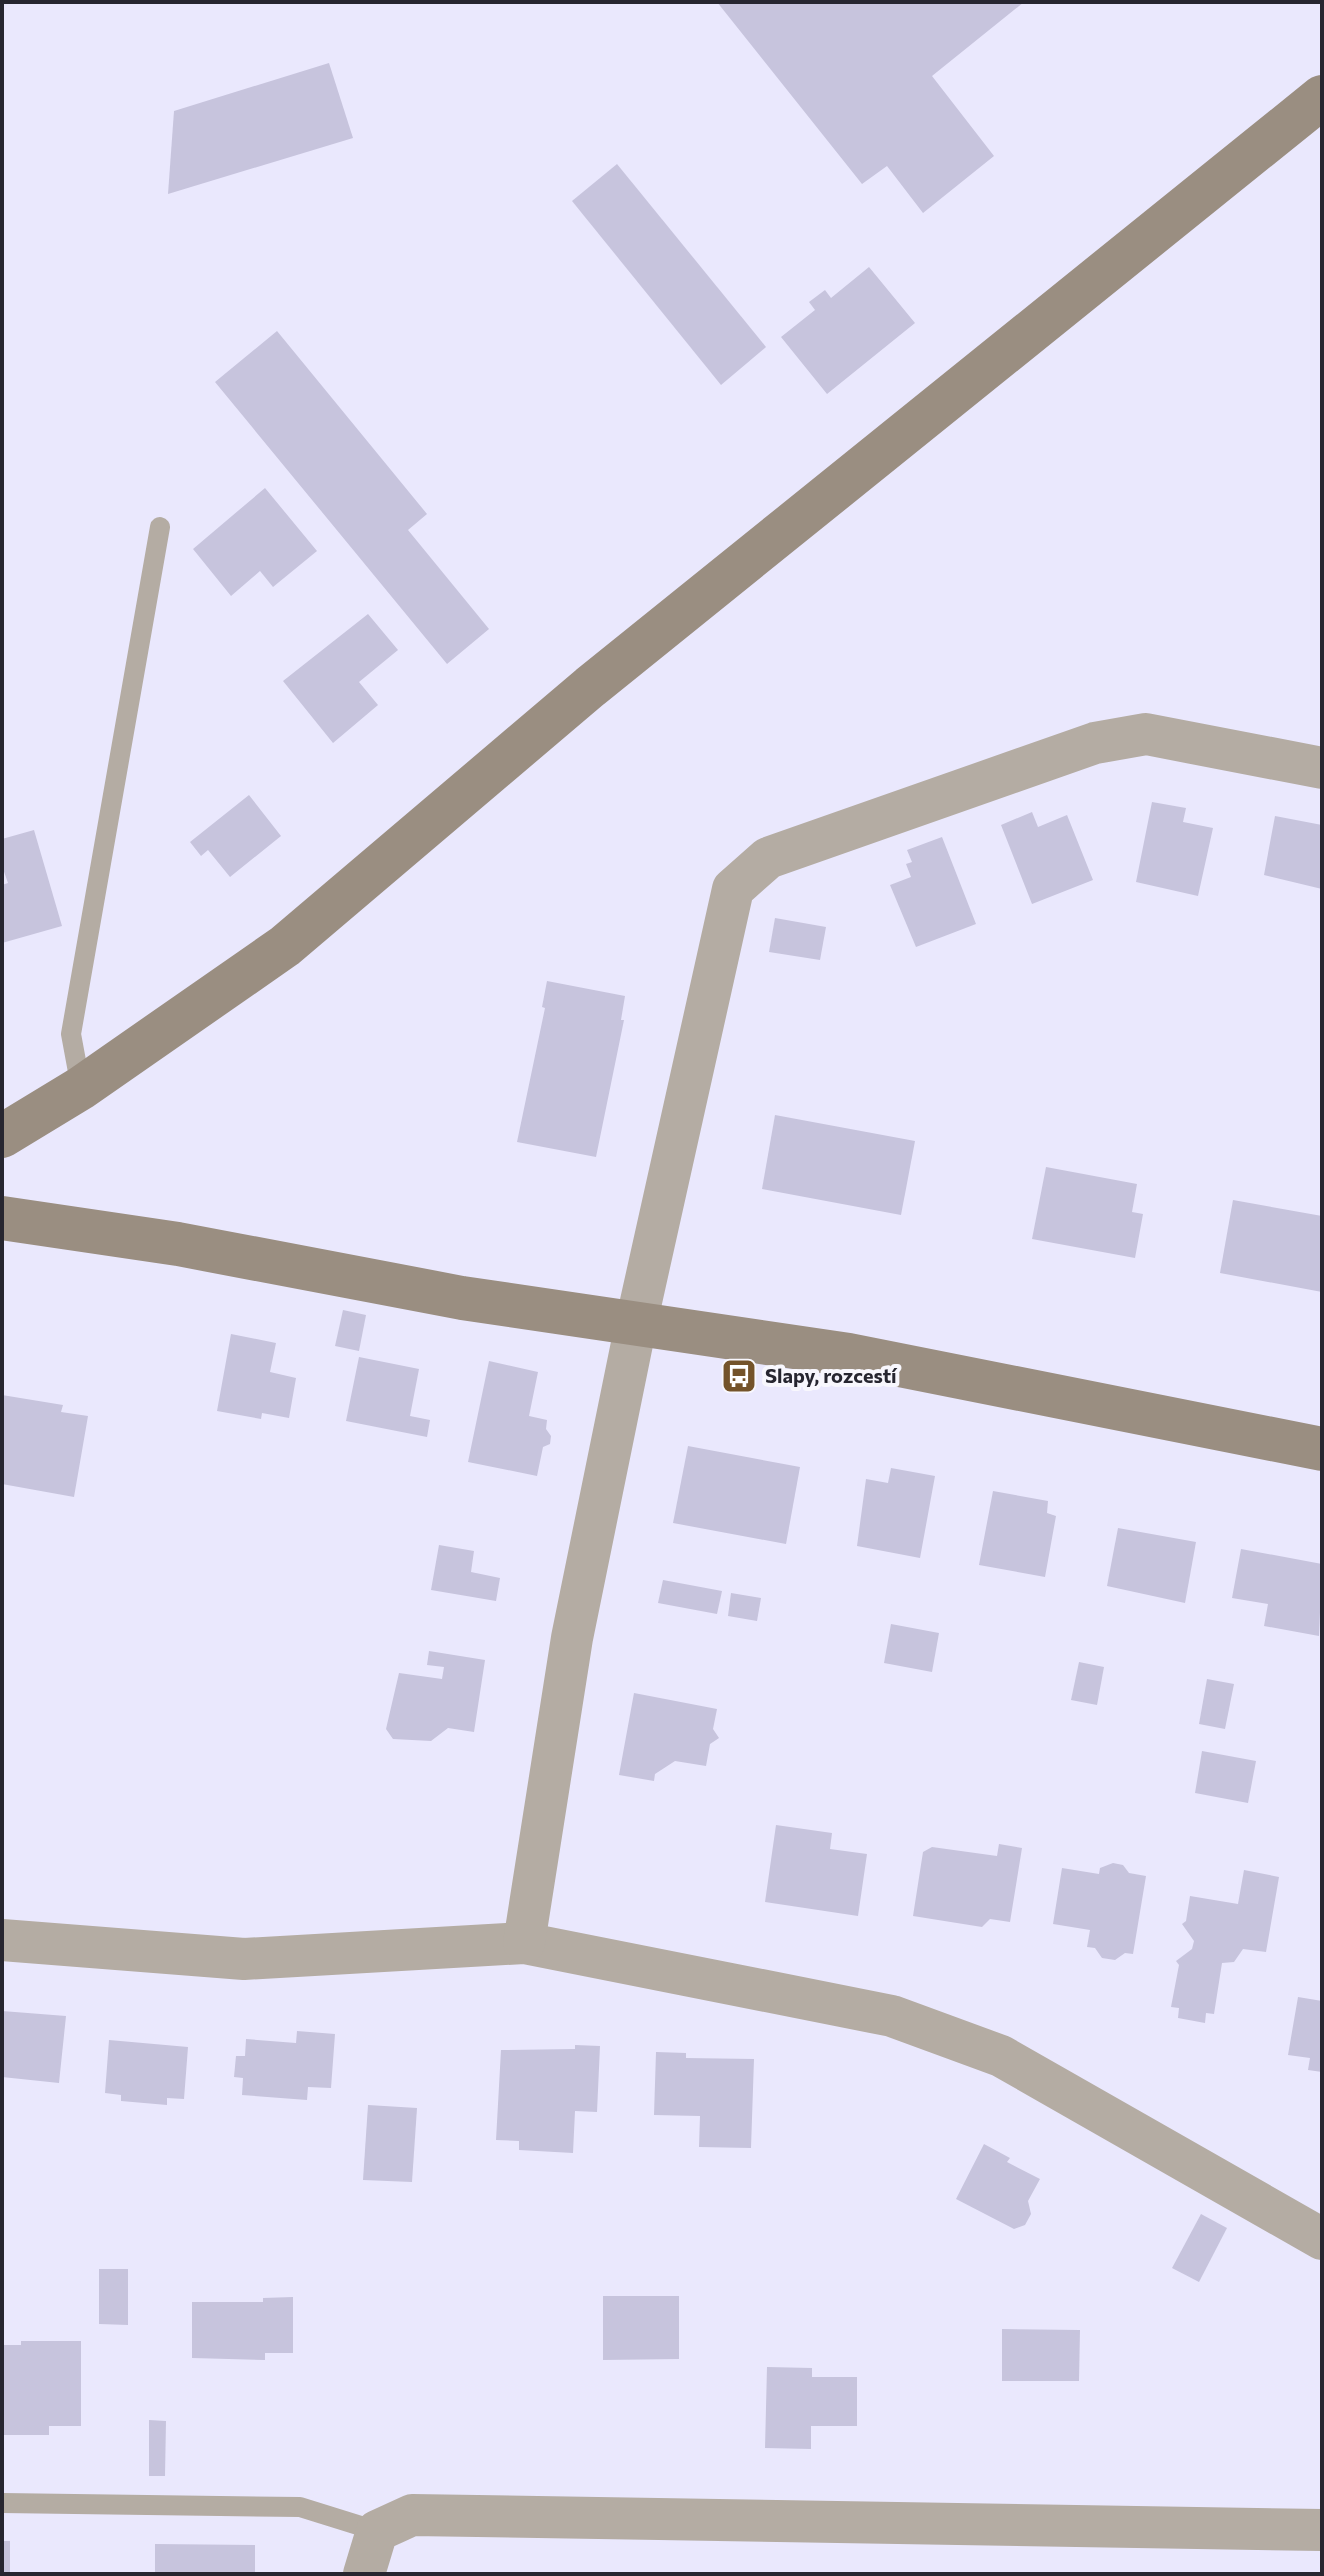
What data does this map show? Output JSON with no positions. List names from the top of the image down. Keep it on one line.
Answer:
{"places":{"bus stop":["Slapy, rozcestí"]}}
